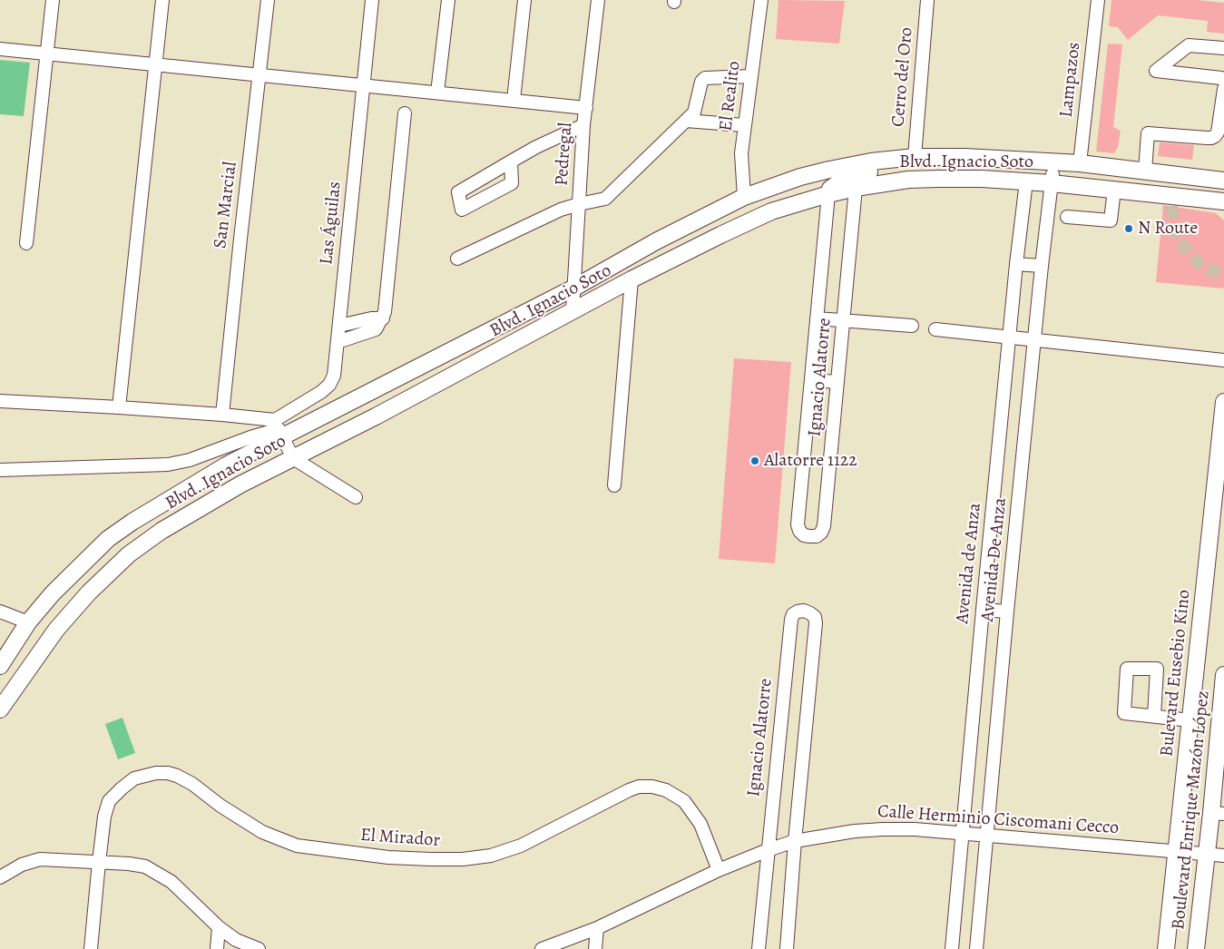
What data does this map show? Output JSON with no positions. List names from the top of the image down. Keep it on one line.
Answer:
{"streets":{"main road":["Blvd. Ignacio Soto","Bulevard Eusebio Kino","Boulevard Enrique Mazón López"],"street":["Cerro del Oro","Lampazos","El Realito","Pedregal","San Marcial","Las Águilas","Ignacio Alatorre","Avenida De Anza","Avenida de Anza","Calle Herminio Ciscomani Cecco","El Mirador"]},"crossings":[["Cerro del Oro","Blvd. Ignacio Soto"],["Lampazos","Blvd. Ignacio Soto"],["El Realito","Blvd. Ignacio Soto"],["Pedregal","Blvd. Ignacio Soto"],["Blvd. Ignacio Soto","Las Águilas"],["Blvd. Ignacio Soto","Ignacio Alatorre"],["Blvd. Ignacio Soto","Avenida De Anza"],["Blvd. Ignacio Soto","Avenida de Anza"],["Ignacio Alatorre","Calle Herminio Ciscomani Cecco"],["Avenida De Anza","Calle Herminio Ciscomani Cecco"],["Avenida de Anza","Calle Herminio Ciscomani Cecco"],["Bulevard Eusebio Kino","Calle Herminio Ciscomani Cecco"],["Boulevard Enrique Mazón López","Calle Herminio Ciscomani Cecco"],["Calle Herminio Ciscomani Cecco","El Mirador"]],"places":["N Route","Alatorre 1122"]}
